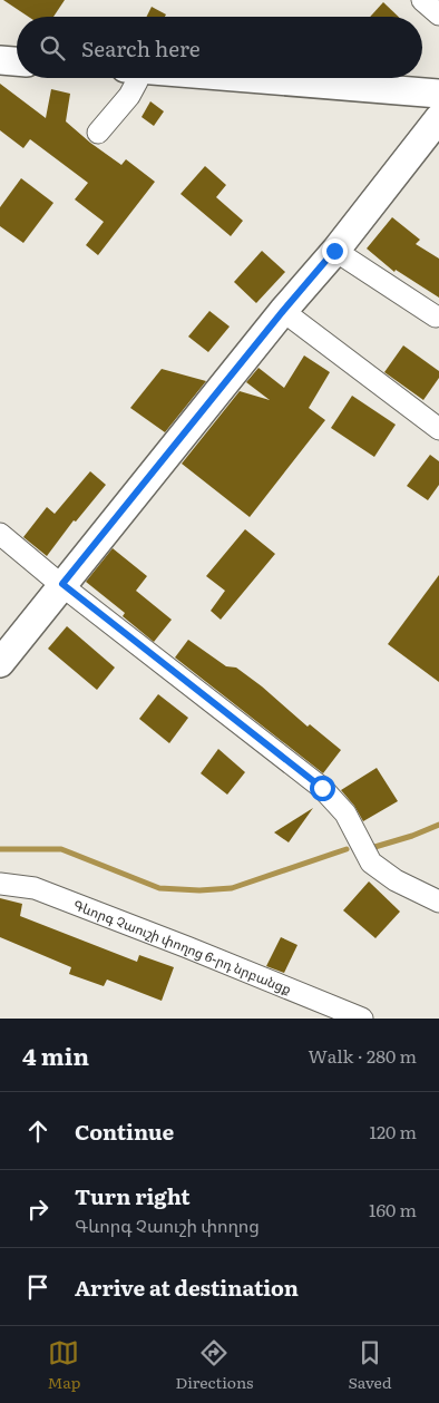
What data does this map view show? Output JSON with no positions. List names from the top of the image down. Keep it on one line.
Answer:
{"streets":{"street":["Գևորգ Չաուշի փողոց 6-րդ նրբանցք"]},"page":{"search":"Search here","heading":["4 min","Walk · 280 m"],"list":[["Continue","120 m"],["Turn right","Գևորգ Չաուշի փողոց","160 m"],"Arrive at destination"],"nav":["Map","Directions","Saved"]}}
